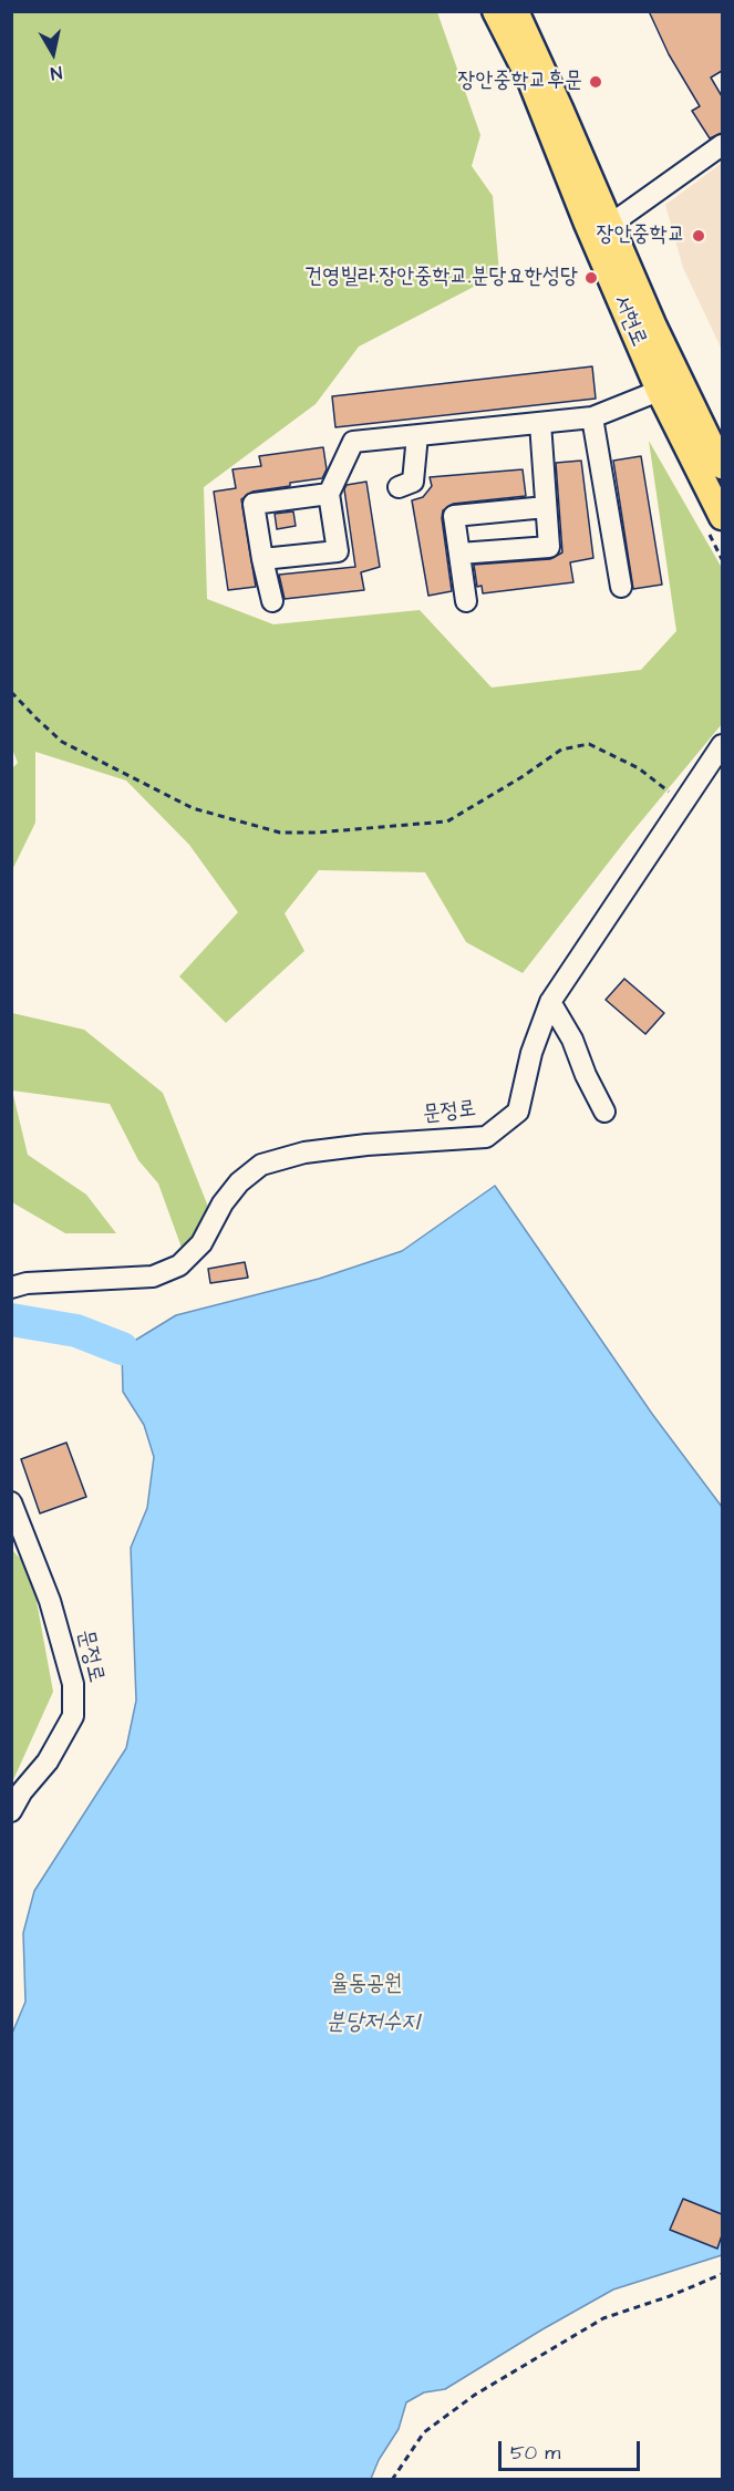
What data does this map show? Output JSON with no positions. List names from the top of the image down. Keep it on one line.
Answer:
{"streets":{"main road":["서현로"],"street":["문정로"]},"water":["분당저수지"],"parks":["율동공원"],"places":["장안중학교후문","장안중학교","건영빌라.장안중학교.분당요한성당"],"scale_bar":"50 m","north":"bottom"}
